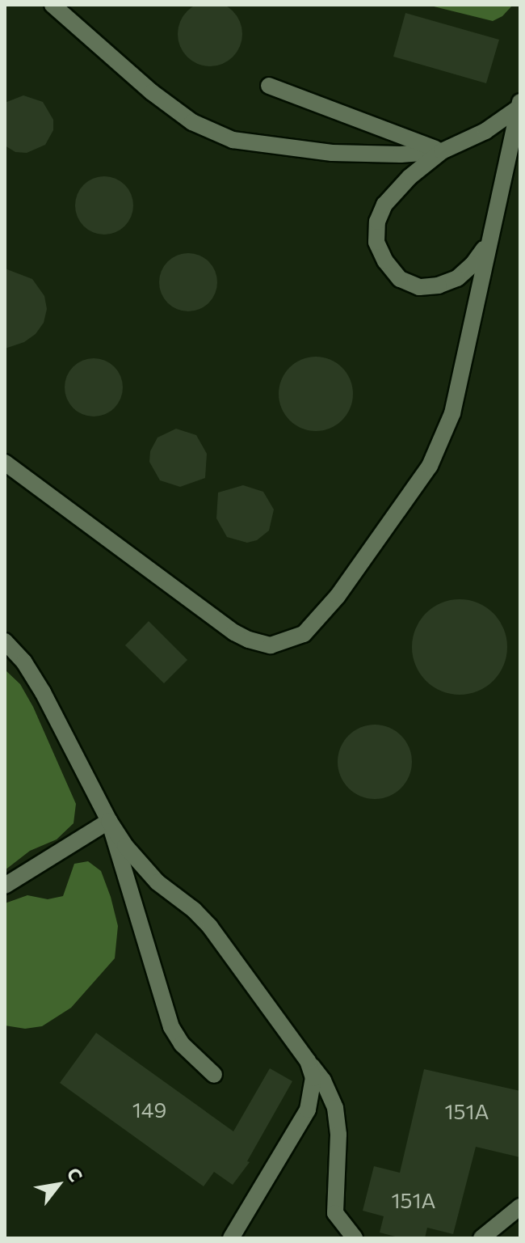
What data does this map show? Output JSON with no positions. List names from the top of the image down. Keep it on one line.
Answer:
{"house_numbers":["149","151А","151А"],"north":"top right"}
